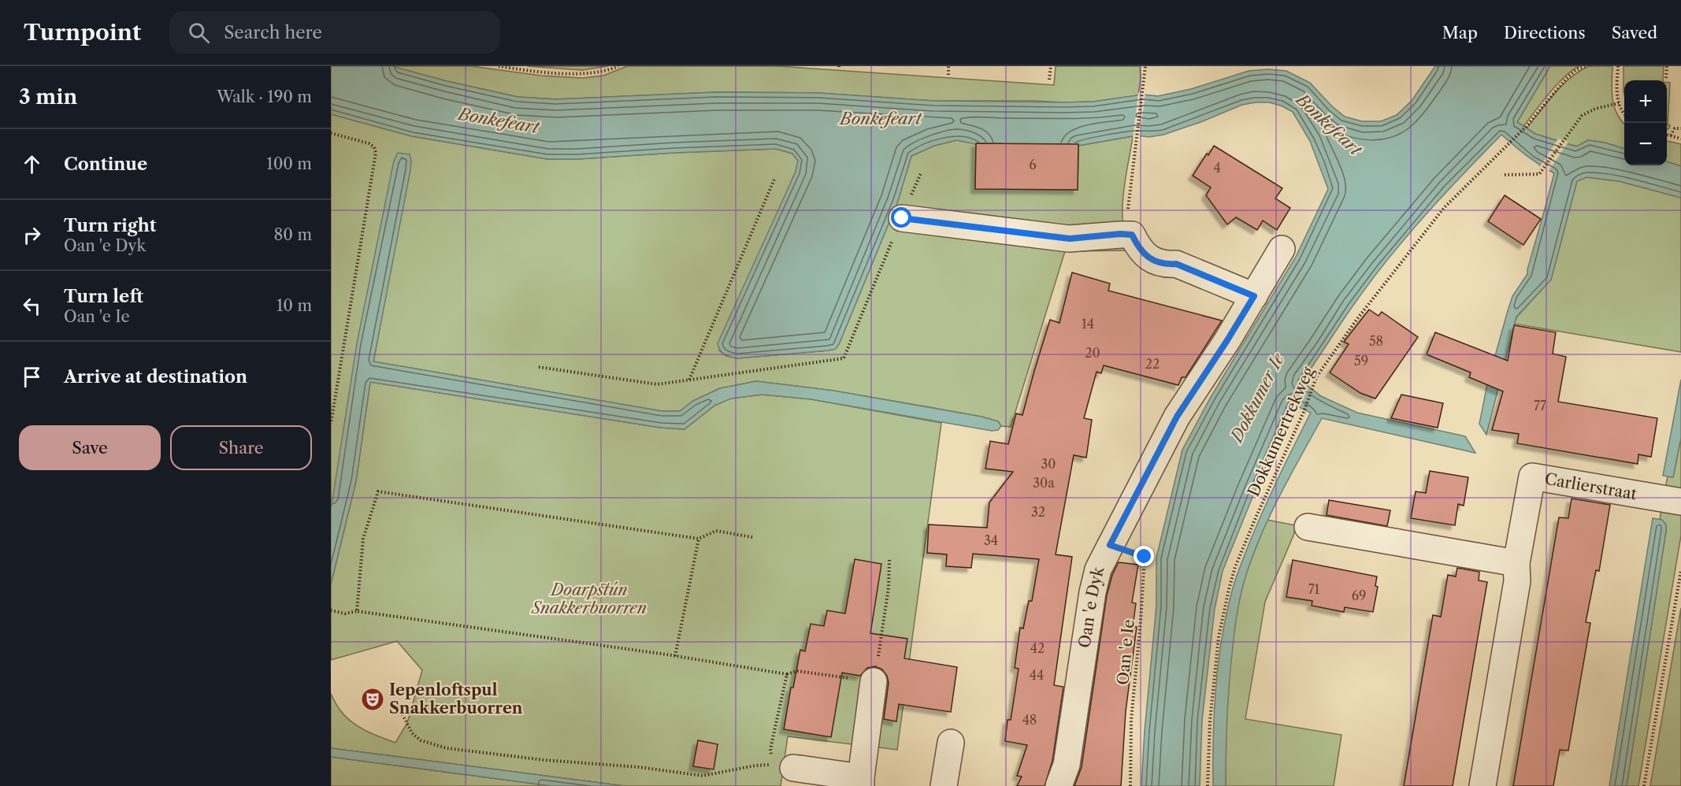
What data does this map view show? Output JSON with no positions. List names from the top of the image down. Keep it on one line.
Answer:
{"streets":{"street":["Carlierstraat","Oan 'e Dyk"],"path":["Dokkumertrekweg","Oan 'e Ie"]},"crossings":[["Oan 'e Dyk","Oan 'e Ie"]],"water":["Bonkefeart","Dokkumer Ie"],"parks":["Doarpstún Snakkerbuorren"],"places":{"theatre":["Iepenloftspul Snakkerbuorren"]},"house_numbers":["6","4","14","58","20","59","22","77","30","30a","32","34","71","69","42","44","48"],"page":{"header":"Turnpoint","search":"Search here","nav":["Map","Directions","Saved"],"heading":["3 min","Walk · 190 m"],"map_buttons":["+","−"],"list":[["Continue","100 m"],["Turn right","Oan 'e Dyk","80 m"],["Turn left","Oan 'e Ie","10 m"],"Arrive at destination"],"buttons":["Save","Share"]}}
